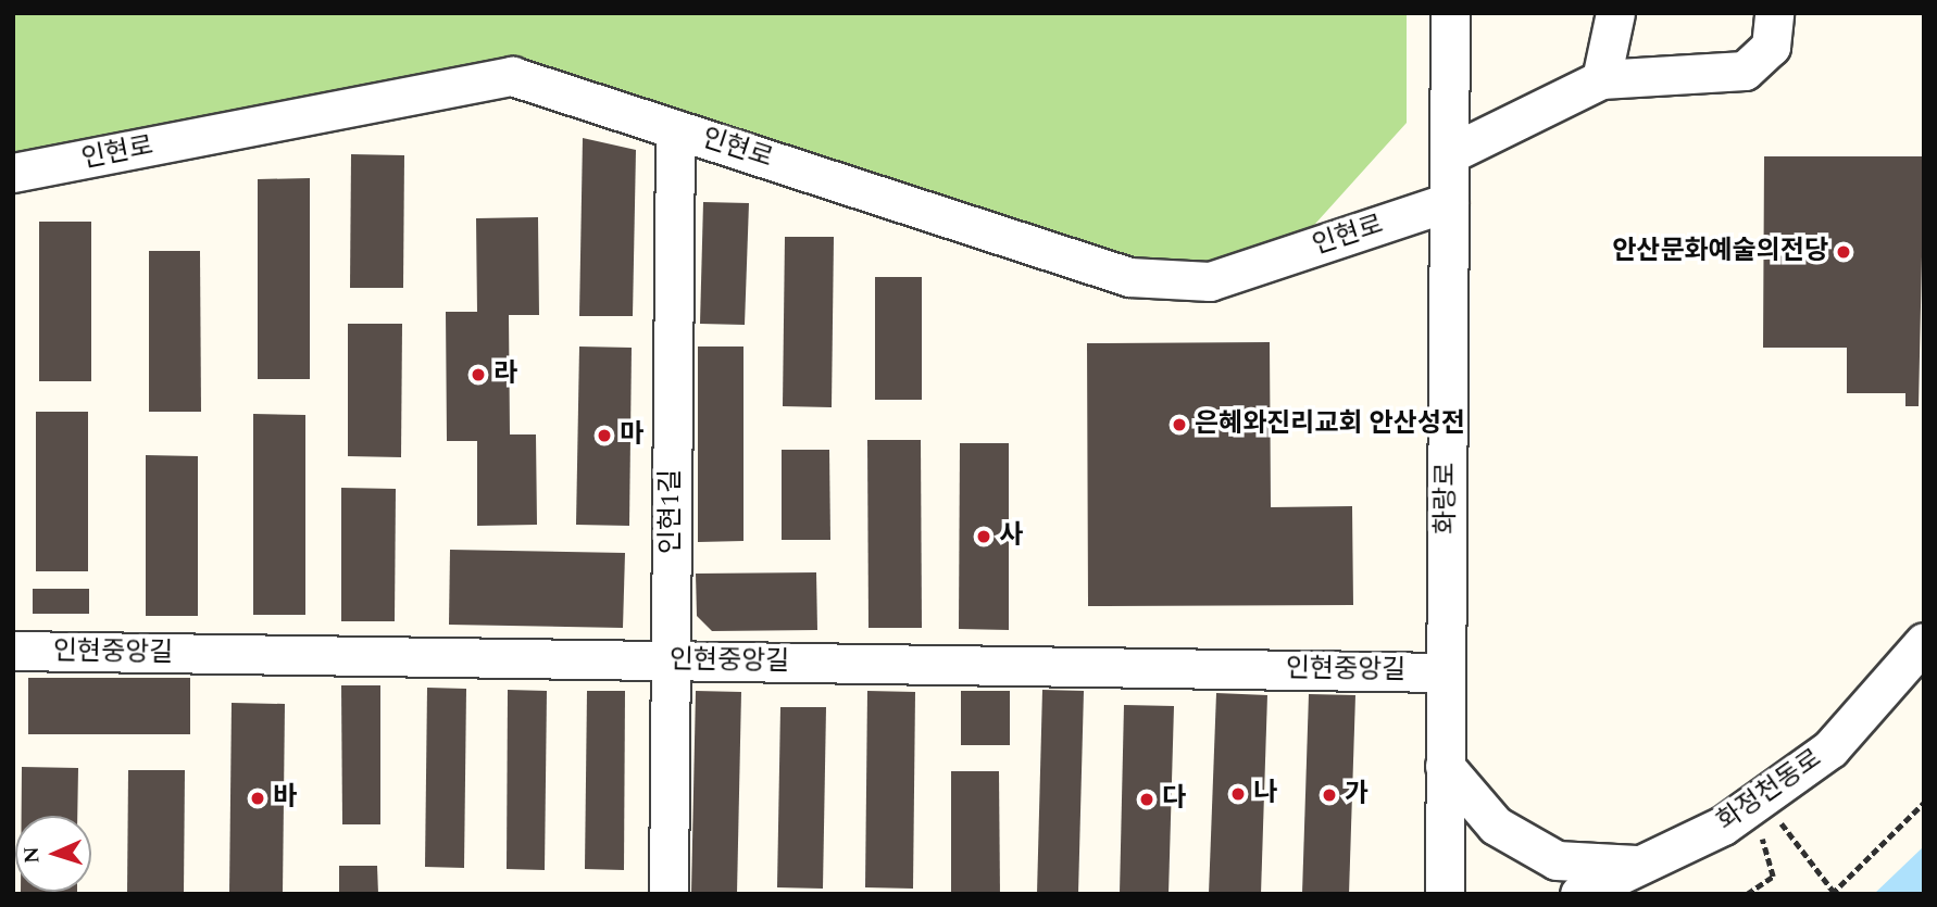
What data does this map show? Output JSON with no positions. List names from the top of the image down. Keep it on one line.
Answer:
{"streets":{"street":["인현로","화랑로","인현1길","인현중앙길","화정천동로"]},"crossings":[["인현로","화랑로"],["인현로","인현1길"],["화랑로","인현중앙길"],["인현1길","인현중앙길"]],"places":["안산문화예술의전당","라","은혜와진리교회 안산성전","마","사","나","가","바","다"],"north":"left"}
